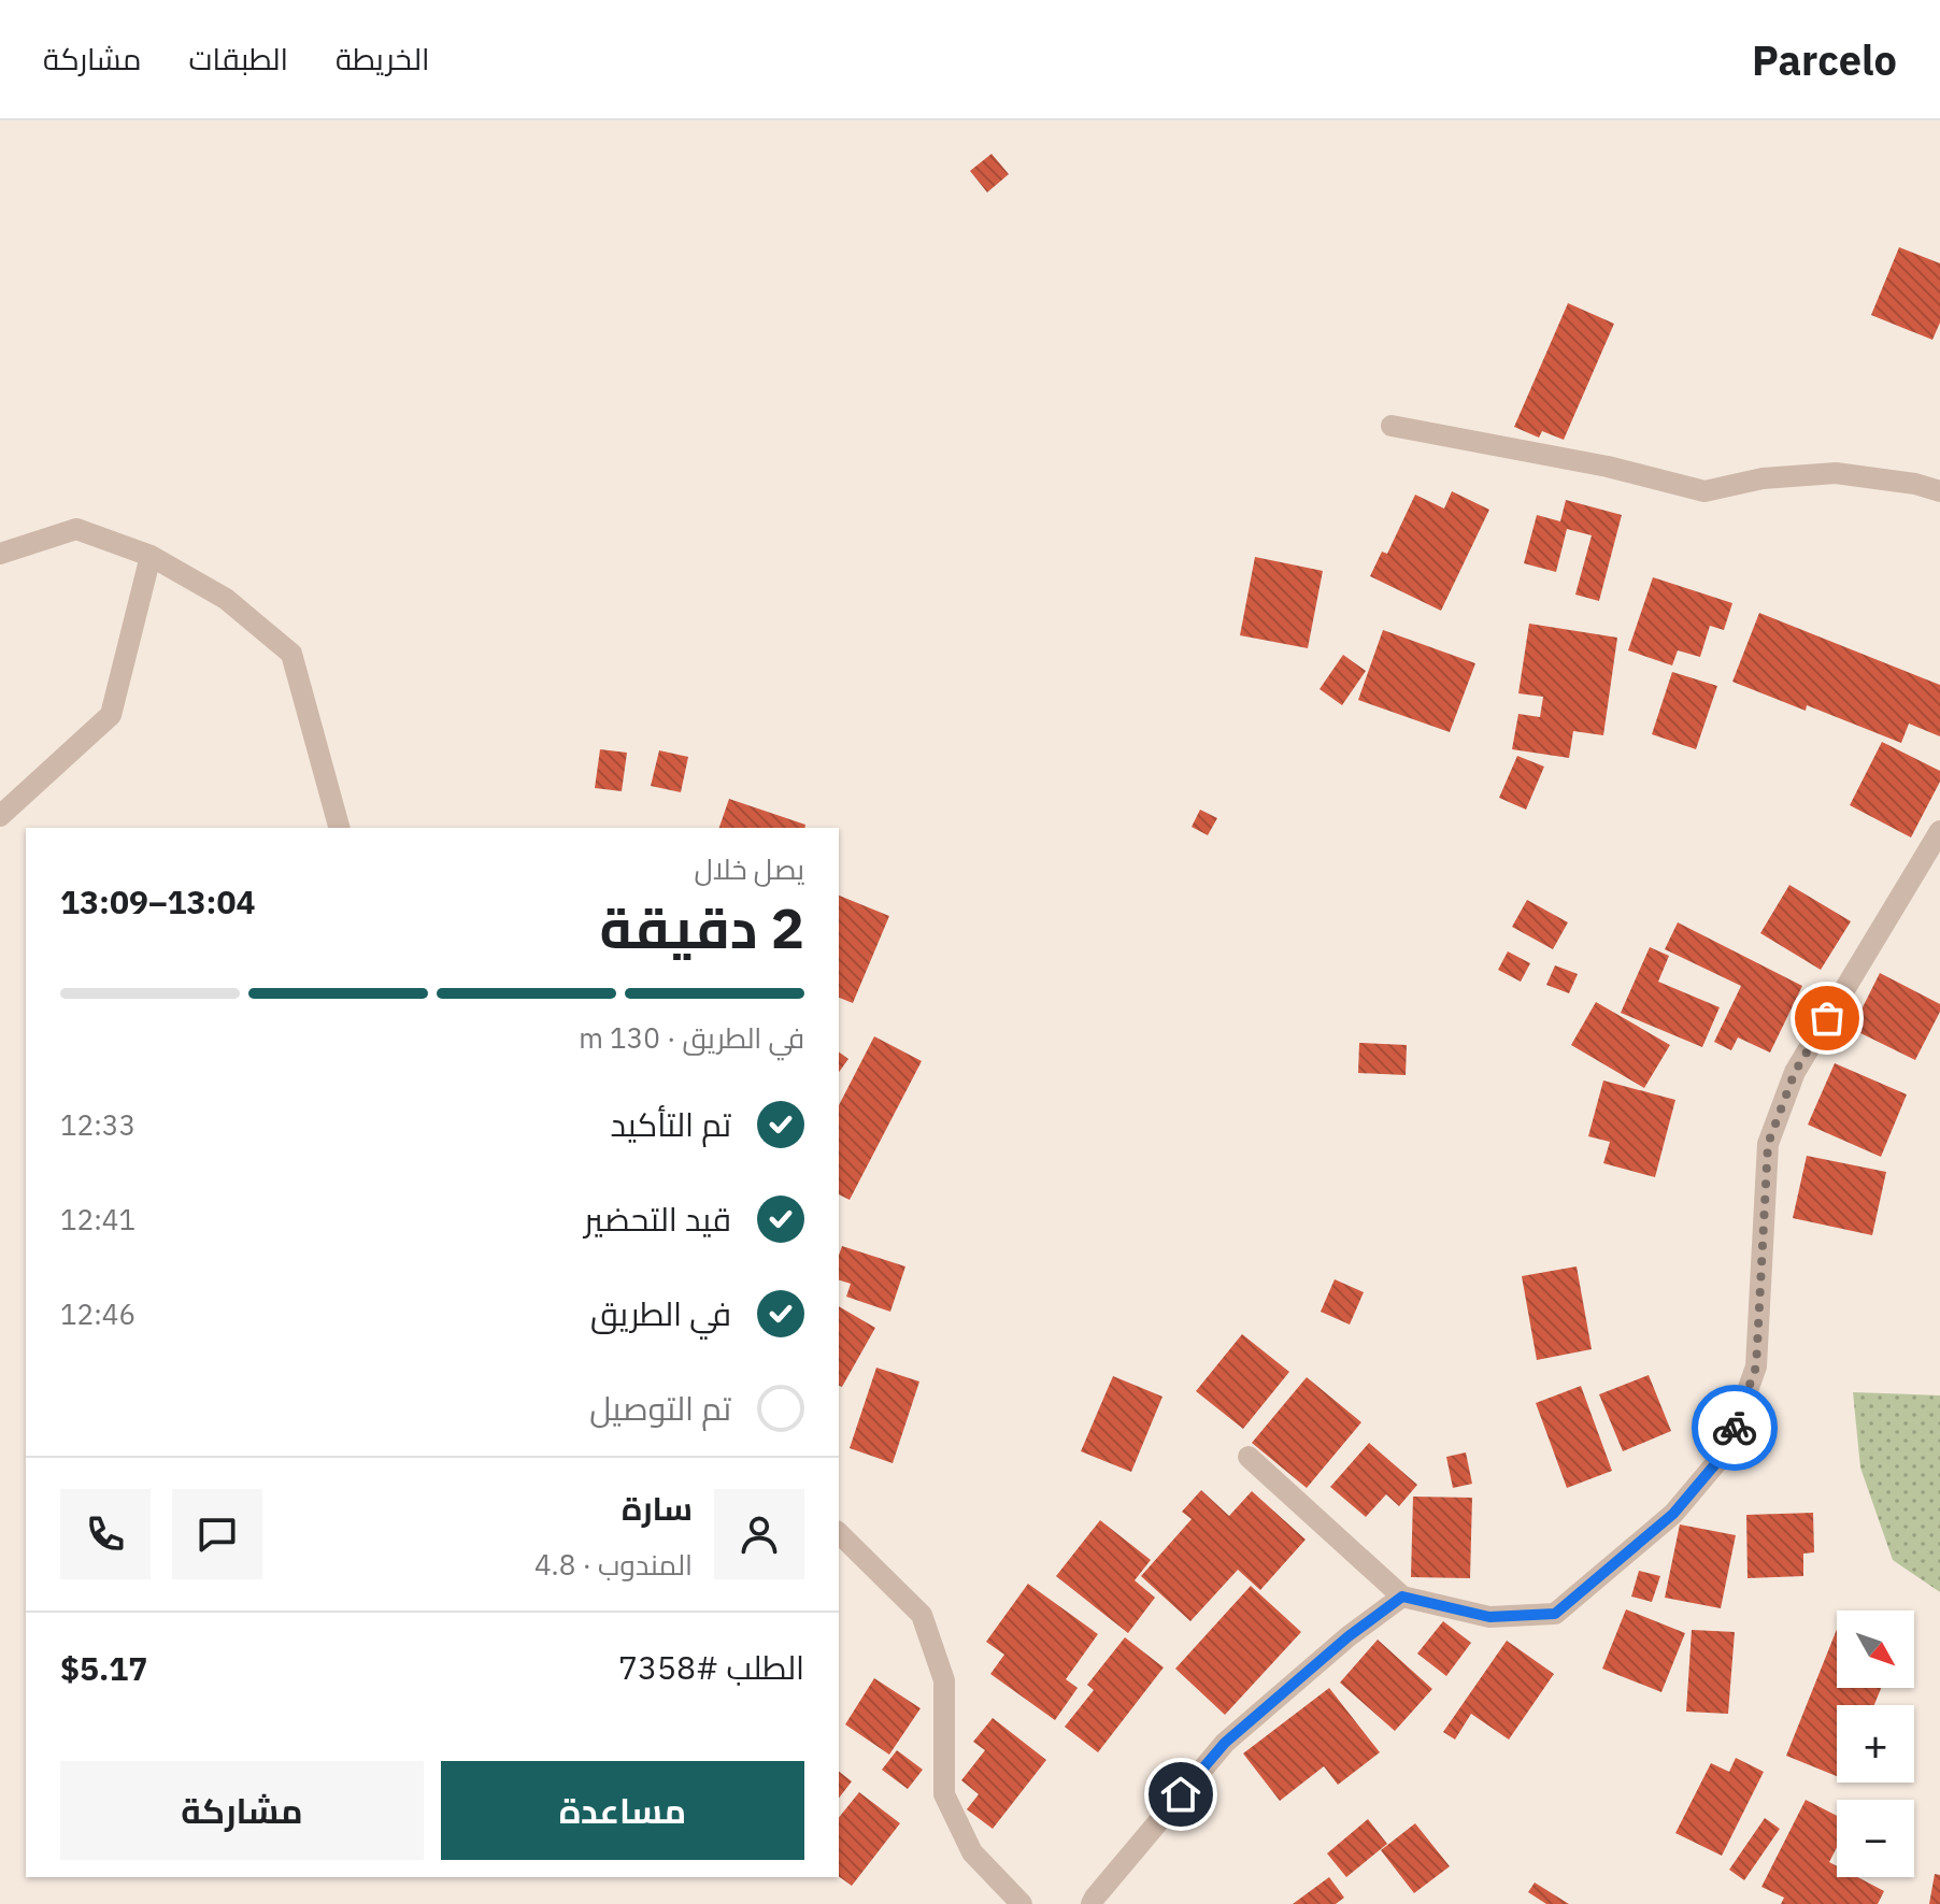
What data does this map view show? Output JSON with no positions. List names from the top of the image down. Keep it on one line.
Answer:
{"north":"bottom right","page":{"header":"Parcelo","nav":["الخريطة","الطبقات","مشاركة"],"heading":["2 دقيقة","يصل خلال","13:04–13:09"],"panel":["سارة","المندوب · 4.8","الطلب #7358","$5.17"],"bar":"في الطريق · 130 m","list":[["تم التأكيد","12:33"],["قيد التحضير","12:41"],["في الطريق","12:46"],"تم التوصيل"],"map_buttons":["+","−"],"buttons":["مساعدة","مشاركة"]}}
